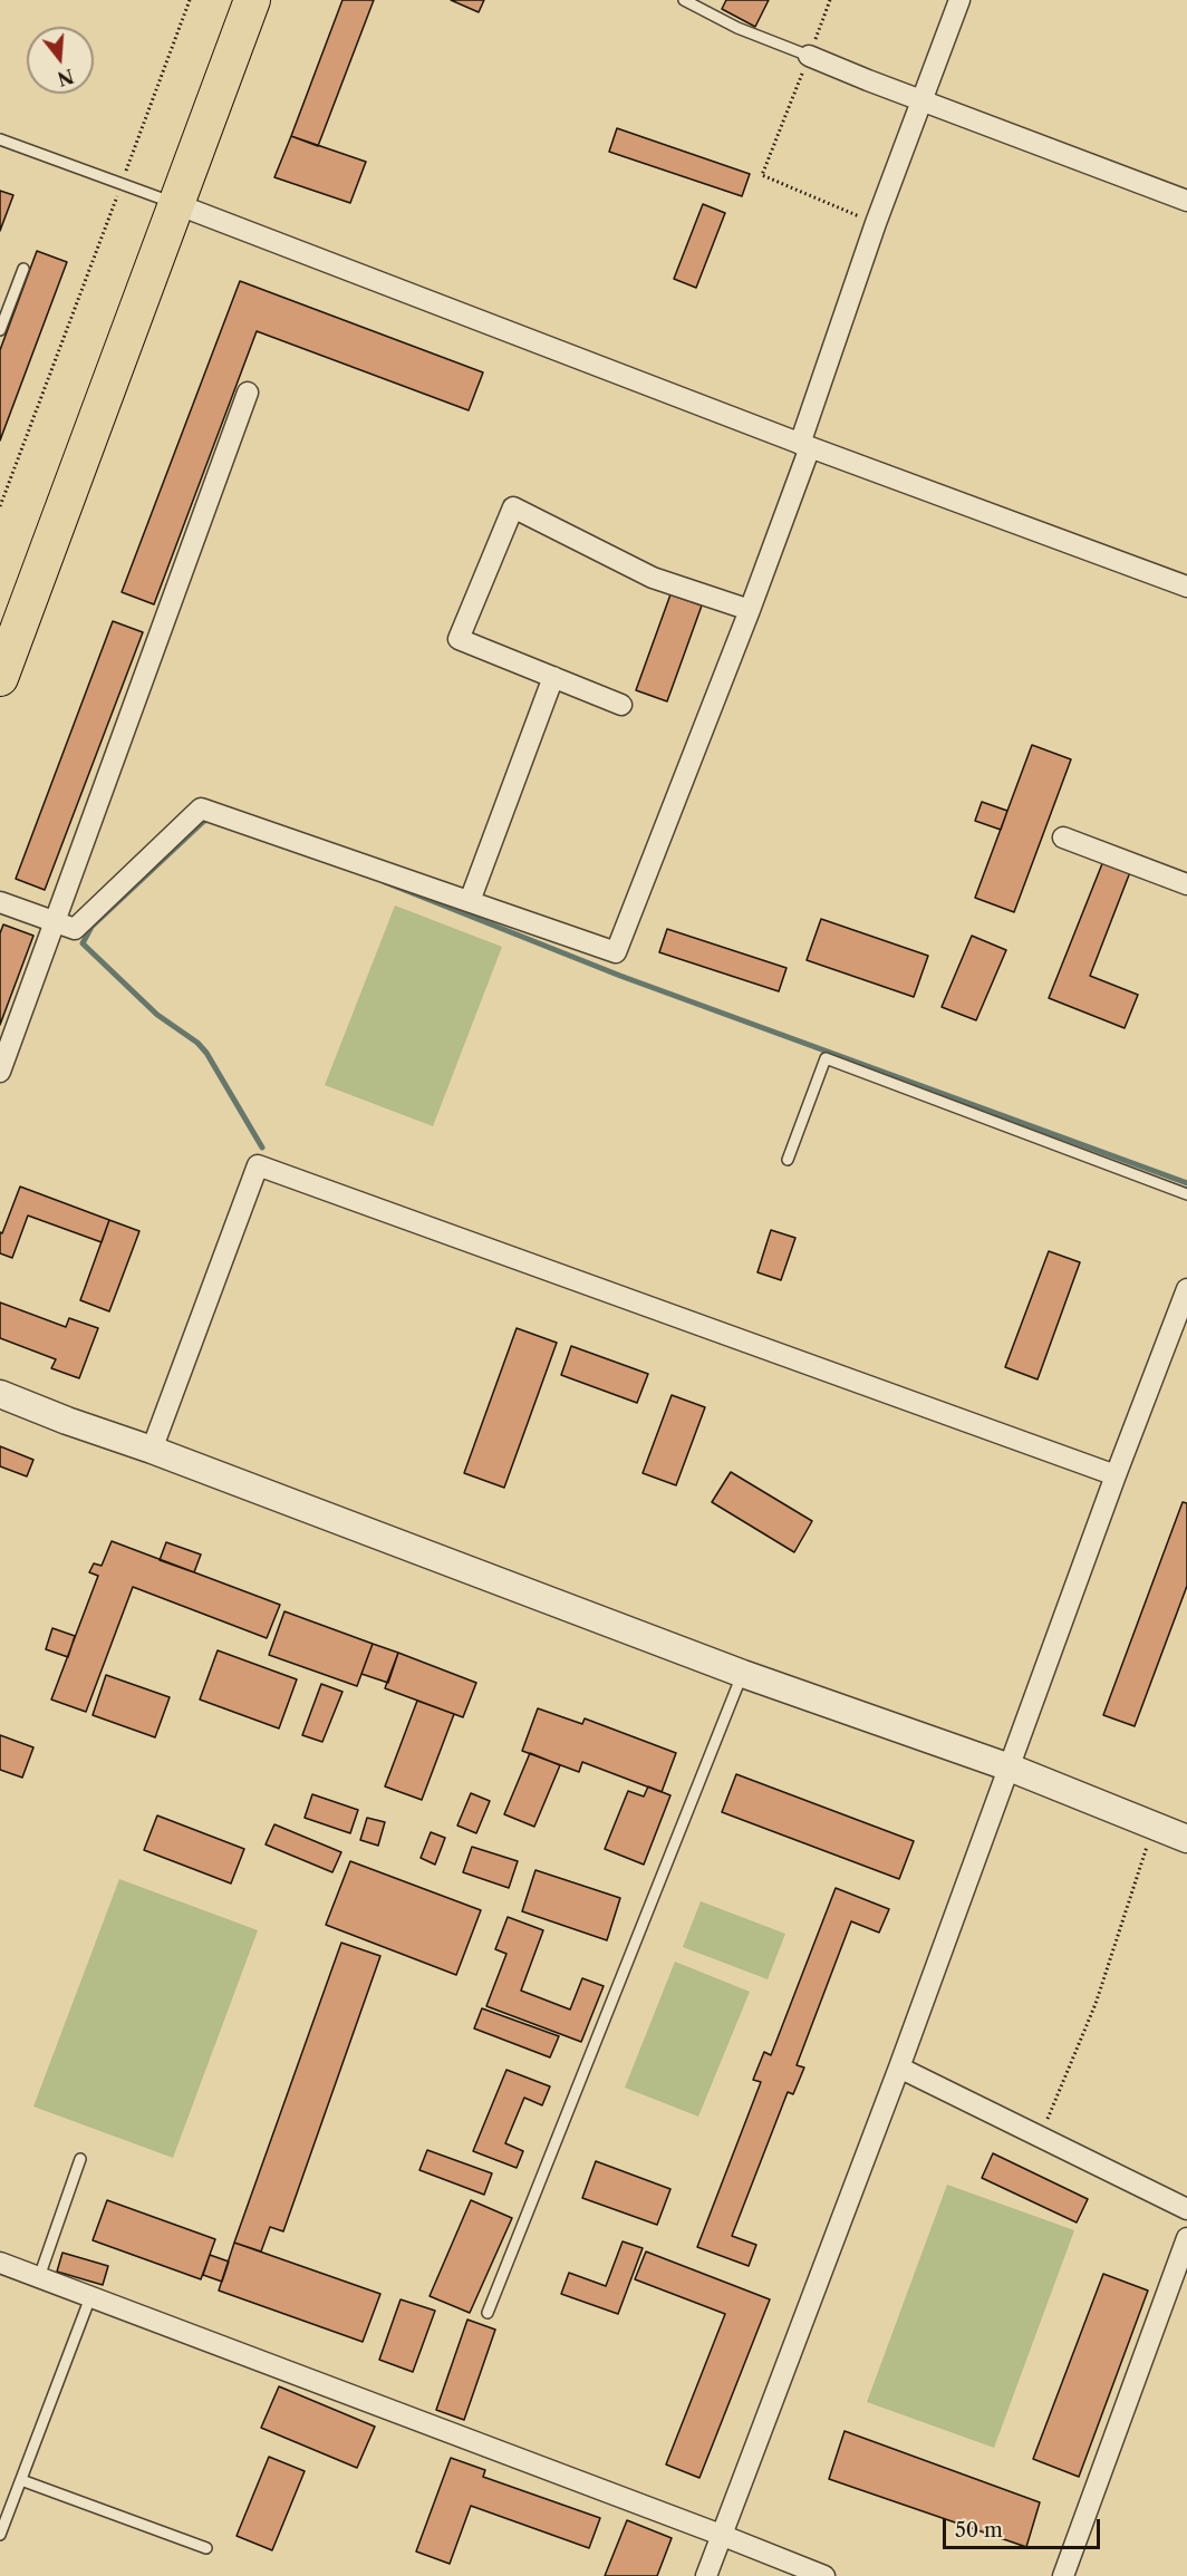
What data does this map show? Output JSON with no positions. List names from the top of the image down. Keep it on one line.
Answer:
{"scale_bar":"50 m","north":"bottom"}
